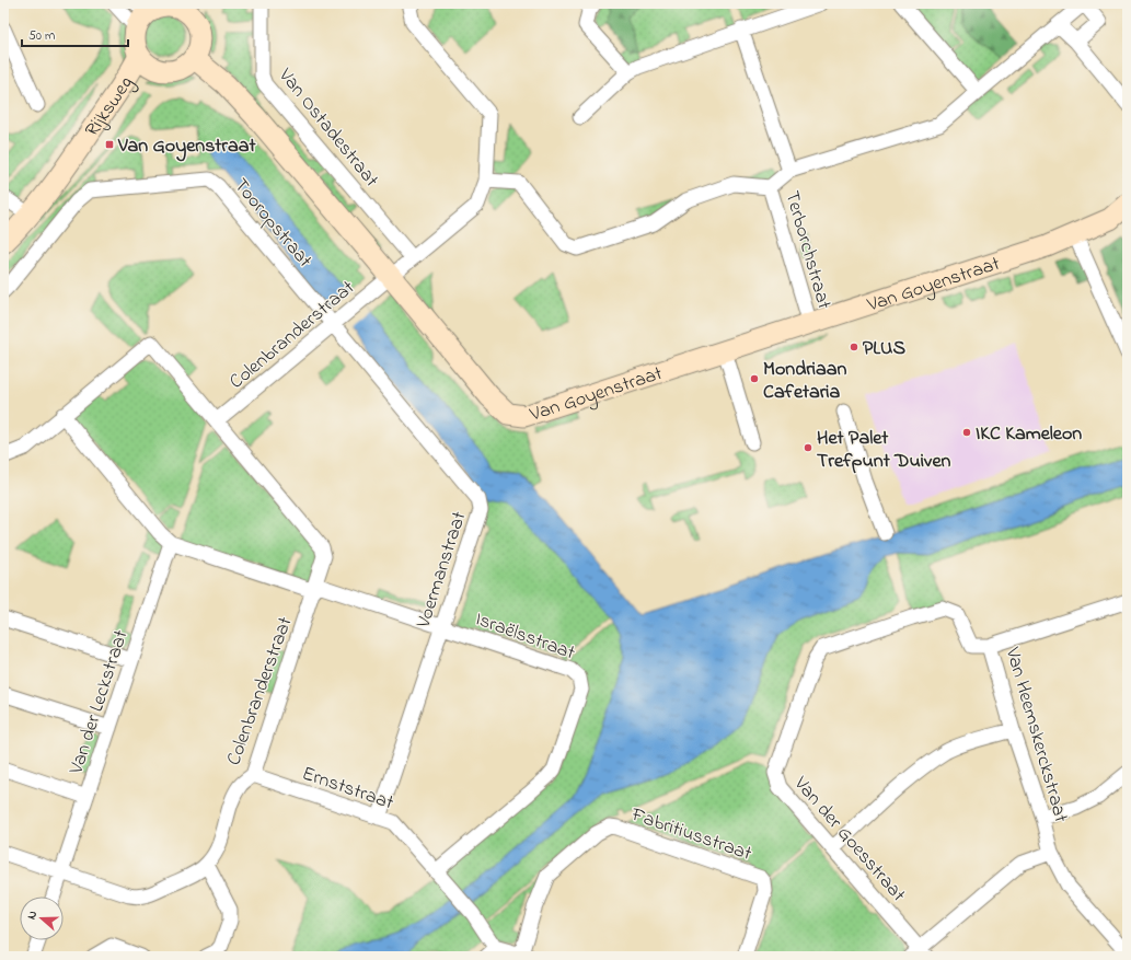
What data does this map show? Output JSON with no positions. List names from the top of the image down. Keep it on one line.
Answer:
{"streets":{"street":["Rijksweg","Van Ostadestraat","Tooropstraat","Terborchstraat","Van Goyenstraat","Colenbranderstraat","Voermanstraat","Israëlsstraat","Van der Leckstraat","Van Heemskerckstraat","Ernststraat","Fabritiusstraat","Van der Goesstraat"]},"crossings":[["Rijksweg","Van Goyenstraat"],["Van Ostadestraat","Colenbranderstraat"],["Tooropstraat","Colenbranderstraat"],["Tooropstraat","Voermanstraat"],["Terborchstraat","Van Goyenstraat"],["Van Goyenstraat","Colenbranderstraat"],["Colenbranderstraat","Voermanstraat"],["Colenbranderstraat","Israëlsstraat"],["Colenbranderstraat","Van der Leckstraat"],["Colenbranderstraat","Ernststraat"],["Voermanstraat","Israëlsstraat"],["Voermanstraat","Ernststraat"],["Israëlsstraat","Ernststraat"],["Van Heemskerckstraat","Van der Goesstraat"]],"places":{"transit":["Van Goyenstraat"],"other":["PLUS","Mondriaan Cafetaria","IKC Kameleon","Het Palet Trefpunt Duiven"]},"scale_bar":"50 m","north":"left"}
